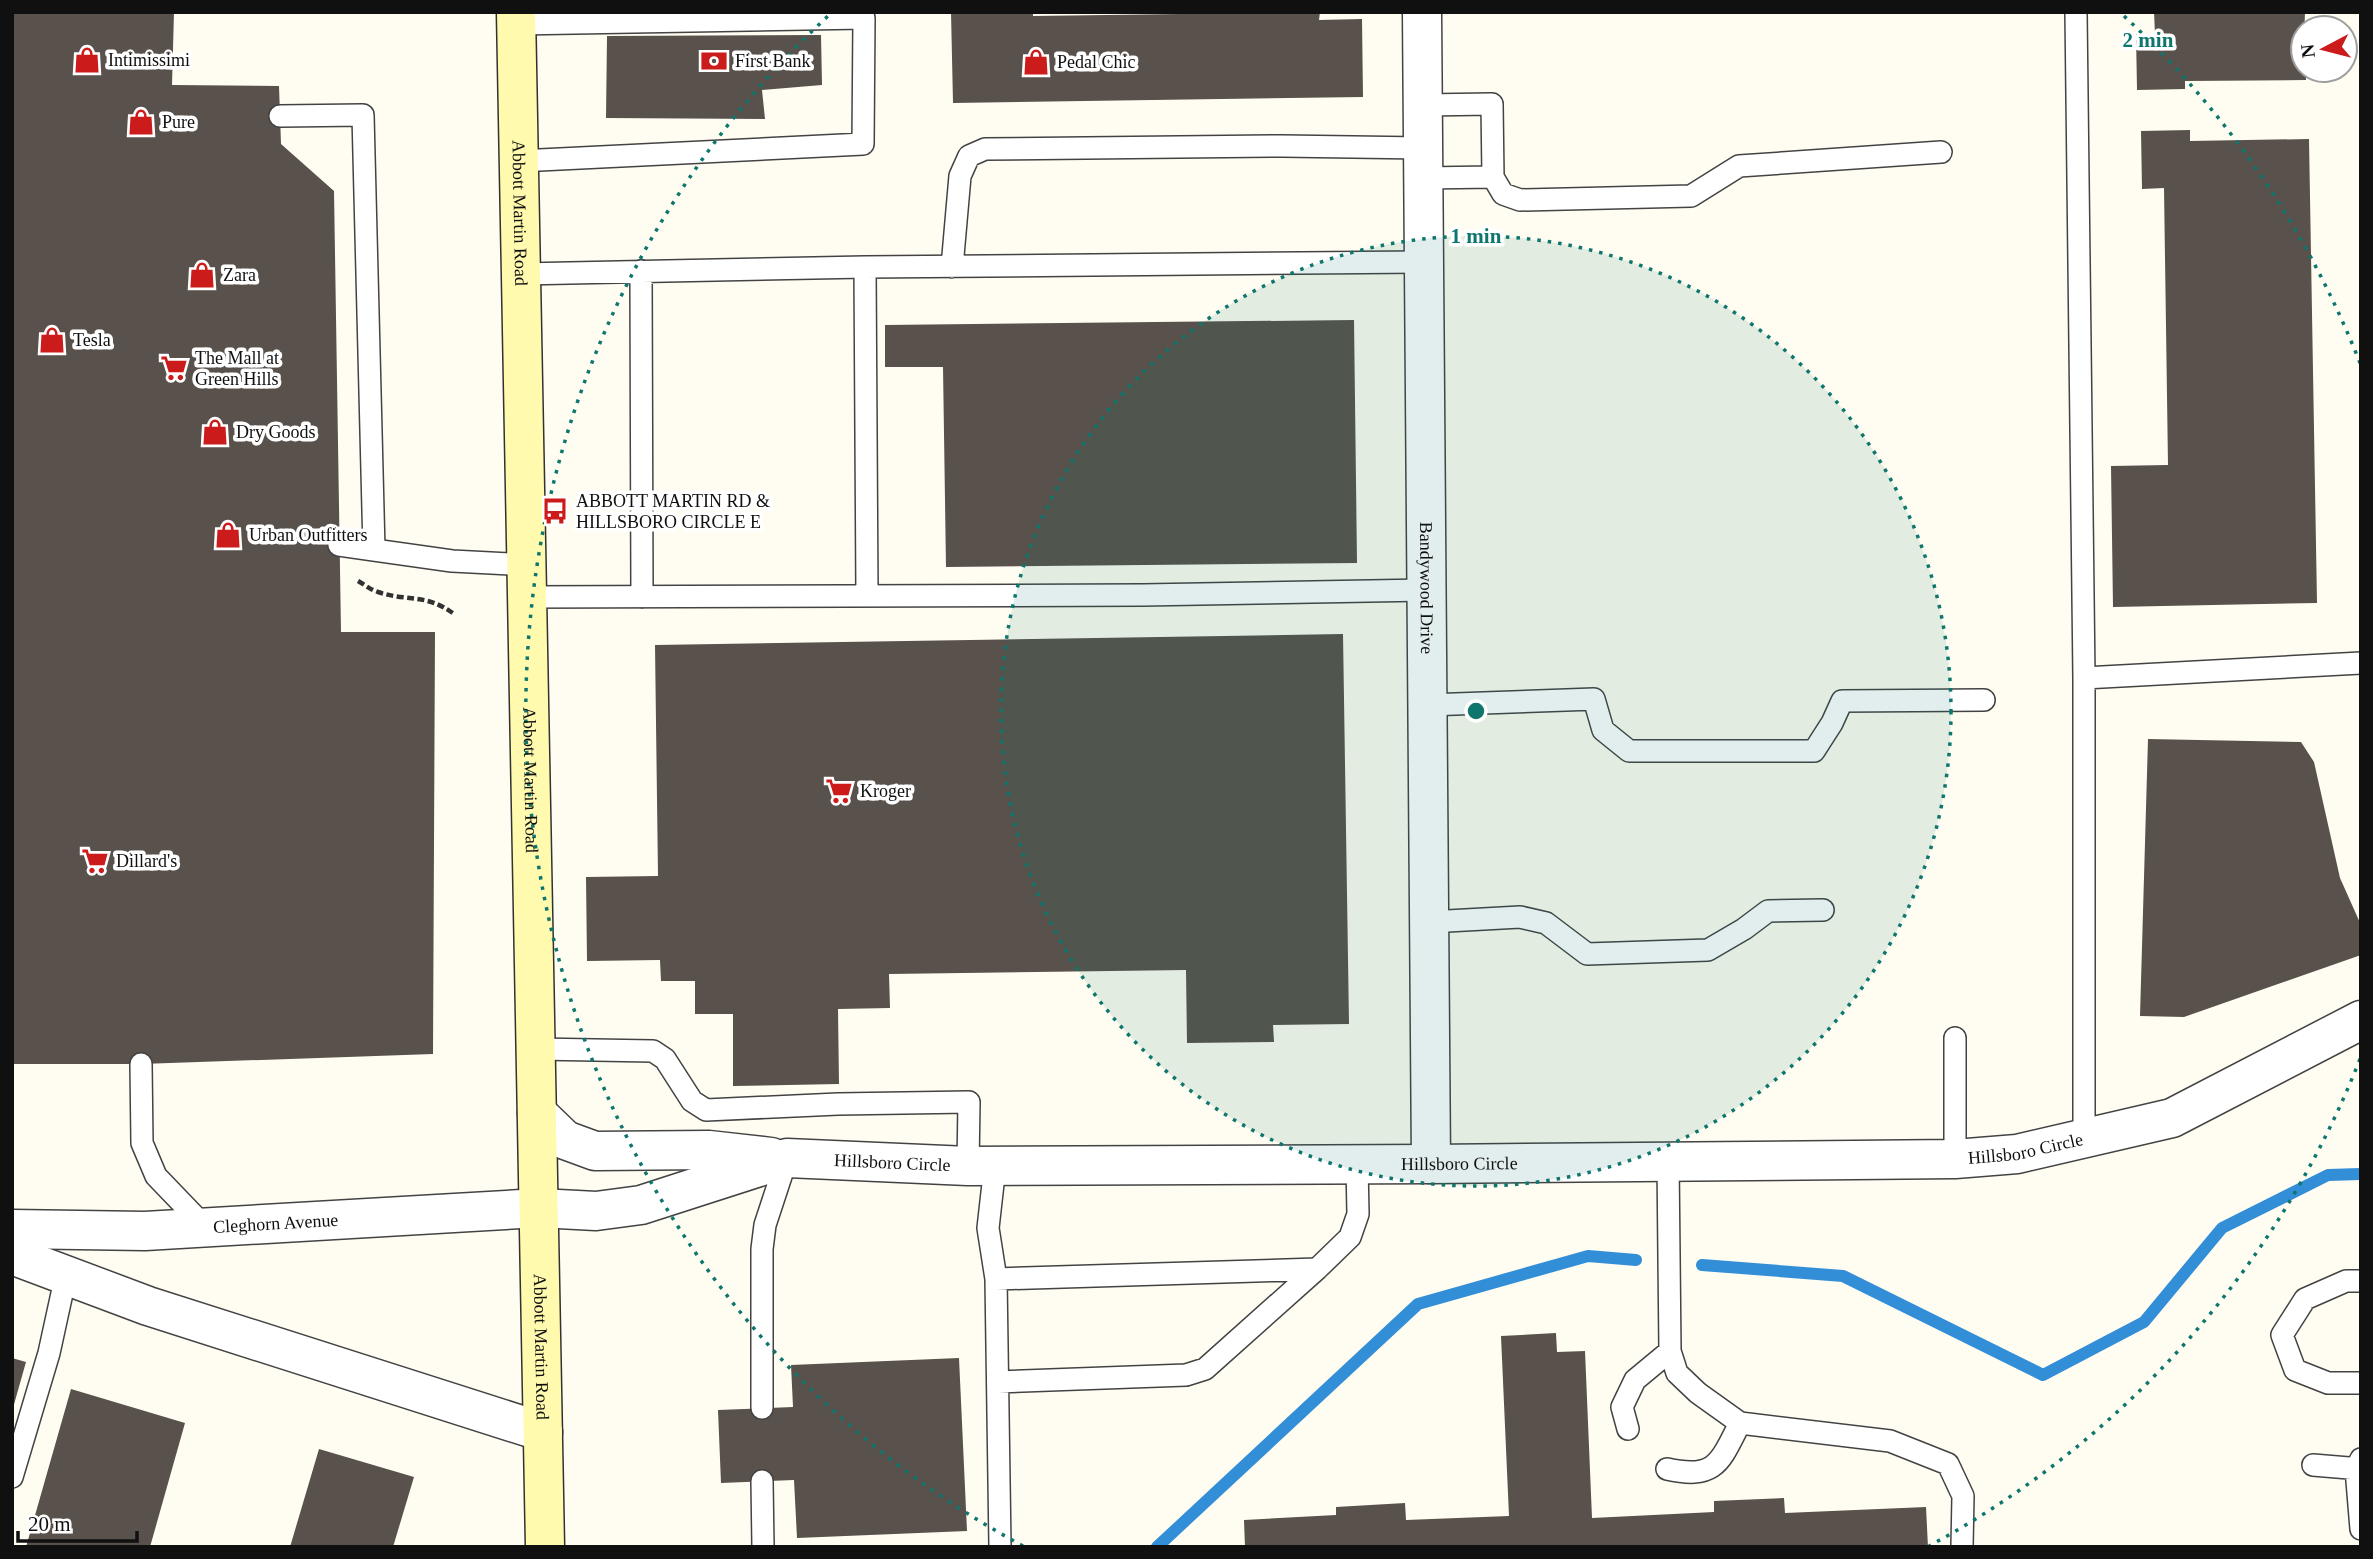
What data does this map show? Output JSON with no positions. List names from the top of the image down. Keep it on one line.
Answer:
{"streets":{"main road":["Abbott Martin Road"],"street":["Bandywood Drive","Hillsboro Circle","Cleghorn Avenue"]},"crossings":[["Abbott Martin Road","Hillsboro Circle"],["Abbott Martin Road","Cleghorn Avenue"],["Bandywood Drive","Hillsboro Circle"],["Hillsboro Circle","Cleghorn Avenue"]],"places":{"shop":["Intimissimi","Pedal Chic","Pure","Zara","Tesla","Dry Goods","Urban Outfitters"],"bank":["First Bank"],"supermarket":["The Mall at Green Hills","Kroger","Dillard's"],"bus stop":["ABBOTT MARTIN RD & HILLSBORO CIRCLE E"]},"scale_bar":"20 m","north":"left","rings":["2 min","1 min"]}
